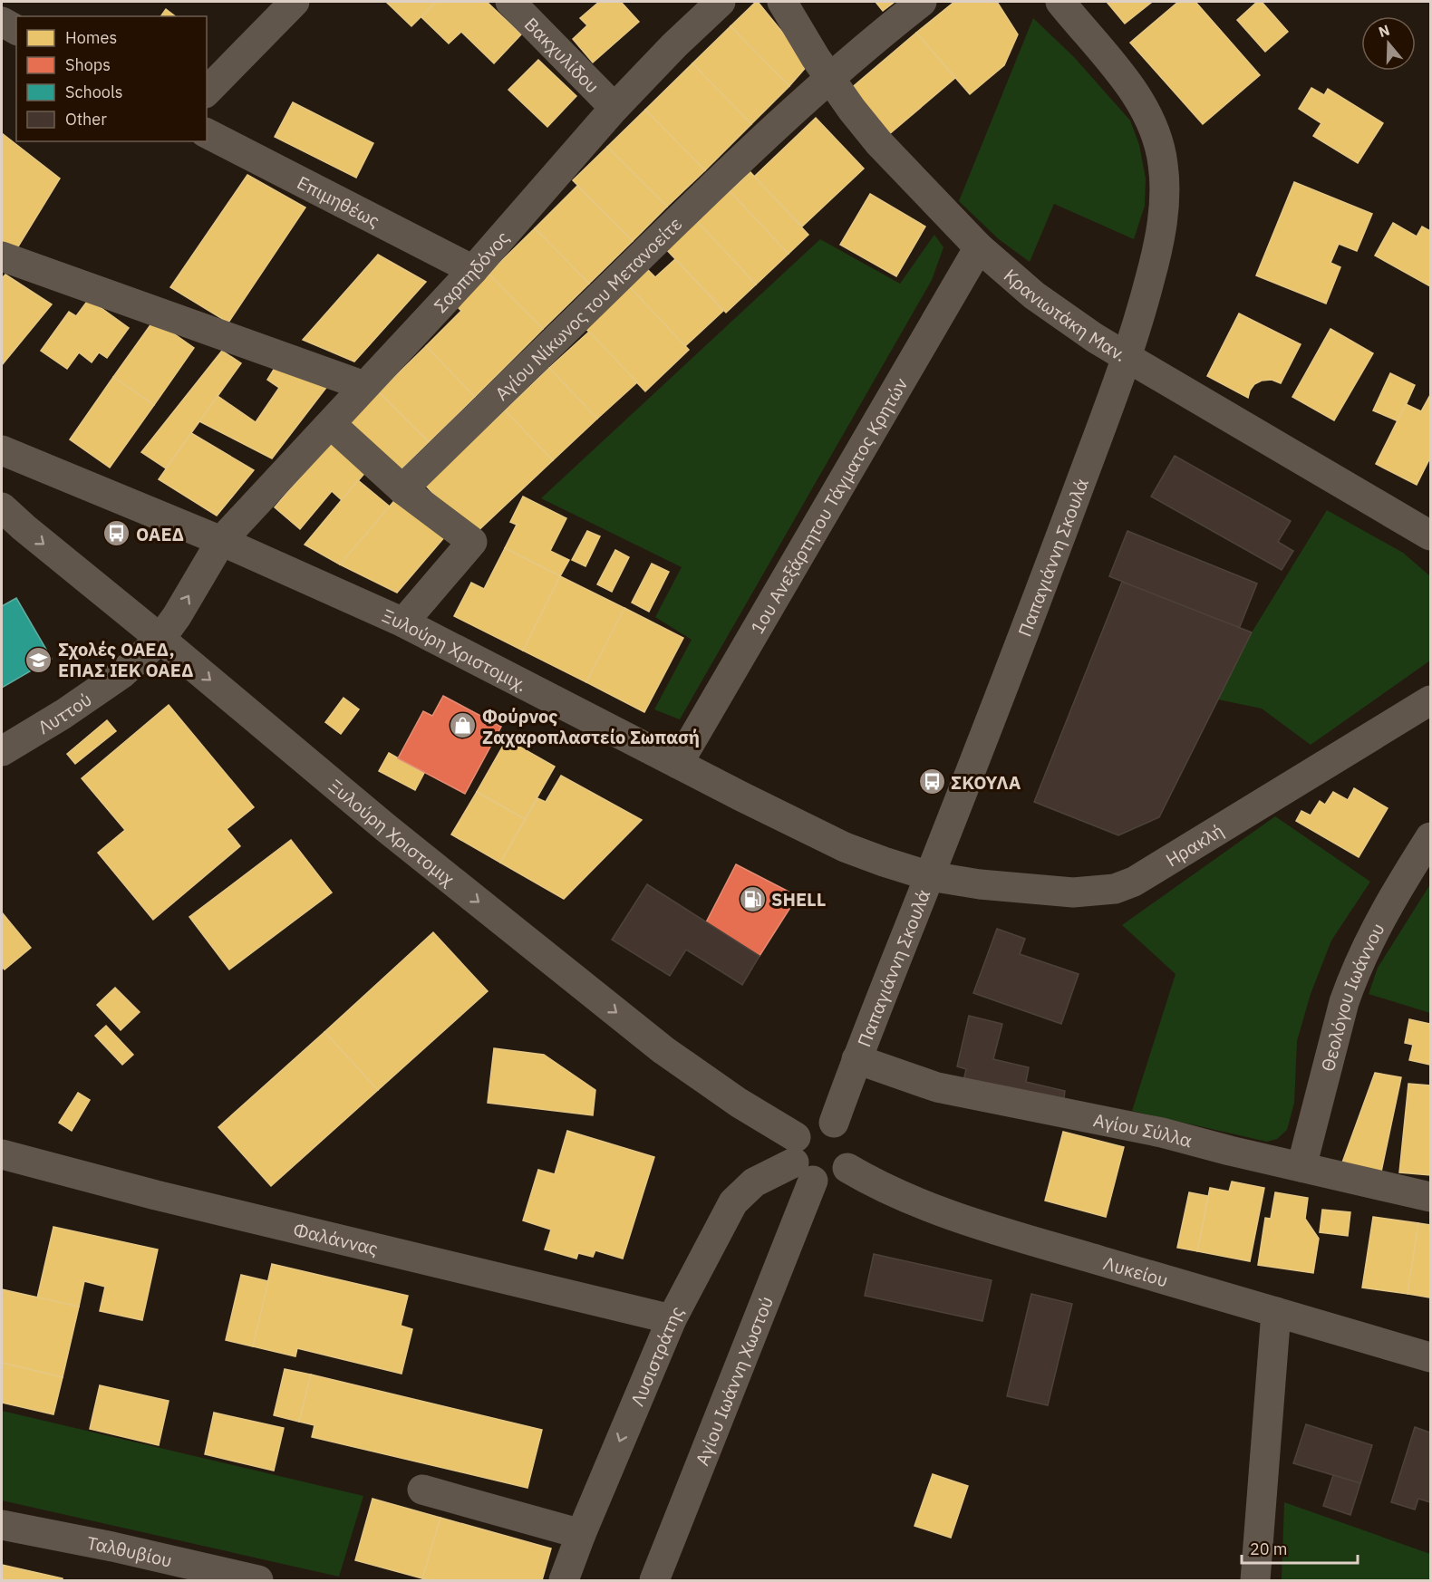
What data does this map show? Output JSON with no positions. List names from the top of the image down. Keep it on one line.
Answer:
{"streets":{"street":["Βακχυλίδου","Επιμηθέως","Σαρπηδόνος","Αγίου Νίκωνος του Μετανοείτε","Κρανιωτάκη Μαν.","1ου Ανεξάρτητου Τάγματος Κρητών","Παπαγιάννη Σκουλά","Ξυλούρη Χριστομιχ.","Λυττού","Ξυλούρη Χριστομιχ","Ηρακλή","Θεολόγου Ιωάννου","Αγίου Σύλλα","Φαλάννας","Λυκείου","Λυσιστράτης","Αγίου Ιωάννη Χωστού","Ταλθυβίου"]},"crossings":[["Βακχυλίδου","Σαρπηδόνος"],["Επιμηθέως","Σαρπηδόνος"],["Σαρπηδόνος","Ξυλούρη Χριστομιχ."],["Σαρπηδόνος","Λυττού"],["Αγίου Νίκωνος του Μετανοείτε","Κρανιωτάκη Μαν."],["Κρανιωτάκη Μαν.","1ου Ανεξάρτητου Τάγματος Κρητών"],["Κρανιωτάκη Μαν.","Παπαγιάννη Σκουλά"],["1ου Ανεξάρτητου Τάγματος Κρητών","Ξυλούρη Χριστομιχ."],["Παπαγιάννη Σκουλά","Ξυλούρη Χριστομιχ."],["Παπαγιάννη Σκουλά","Ξυλούρη Χριστομιχ"],["Παπαγιάννη Σκουλά","Ηρακλή"],["Παπαγιάννη Σκουλά","Αγίου Σύλλα"],["Παπαγιάννη Σκουλά","Λυκείου"],["Παπαγιάννη Σκουλά","Λυσιστράτης"],["Παπαγιάννη Σκουλά","Αγίου Ιωάννη Χωστού"],["Ξυλούρη Χριστομιχ.","Λυττού"],["Ξυλούρη Χριστομιχ.","Ηρακλή"],["Λυττού","Ξυλούρη Χριστομιχ"],["Ξυλούρη Χριστομιχ","Λυκείου"],["Ξυλούρη Χριστομιχ","Λυσιστράτης"],["Ξυλούρη Χριστομιχ","Αγίου Ιωάννη Χωστού"],["Θεολόγου Ιωάννου","Αγίου Σύλλα"],["Φαλάννας","Λυσιστράτης"],["Λυκείου","Λυσιστράτης"],["Λυκείου","Αγίου Ιωάννη Χωστού"],["Λυσιστράτης","Αγίου Ιωάννη Χωστού"]],"one_way":["Λυττού","Ξυλούρη Χριστομιχ","Λυσιστράτης"],"places":{"bus stop":["ΟΑΕΔ","ΣΚΟΥΛΑ"],"school or university":["Σχολές ΟΑΕΔ, ΕΠΑΣ ΙΕΚ ΟΑΕΔ"],"shop":["Φούρνος Ζαχαροπλαστείο Σωπασή"],"fuel station":["SHELL"]},"legend":["Homes","Shops","Schools","Other"],"scale_bar":"20 m","north":"top"}
